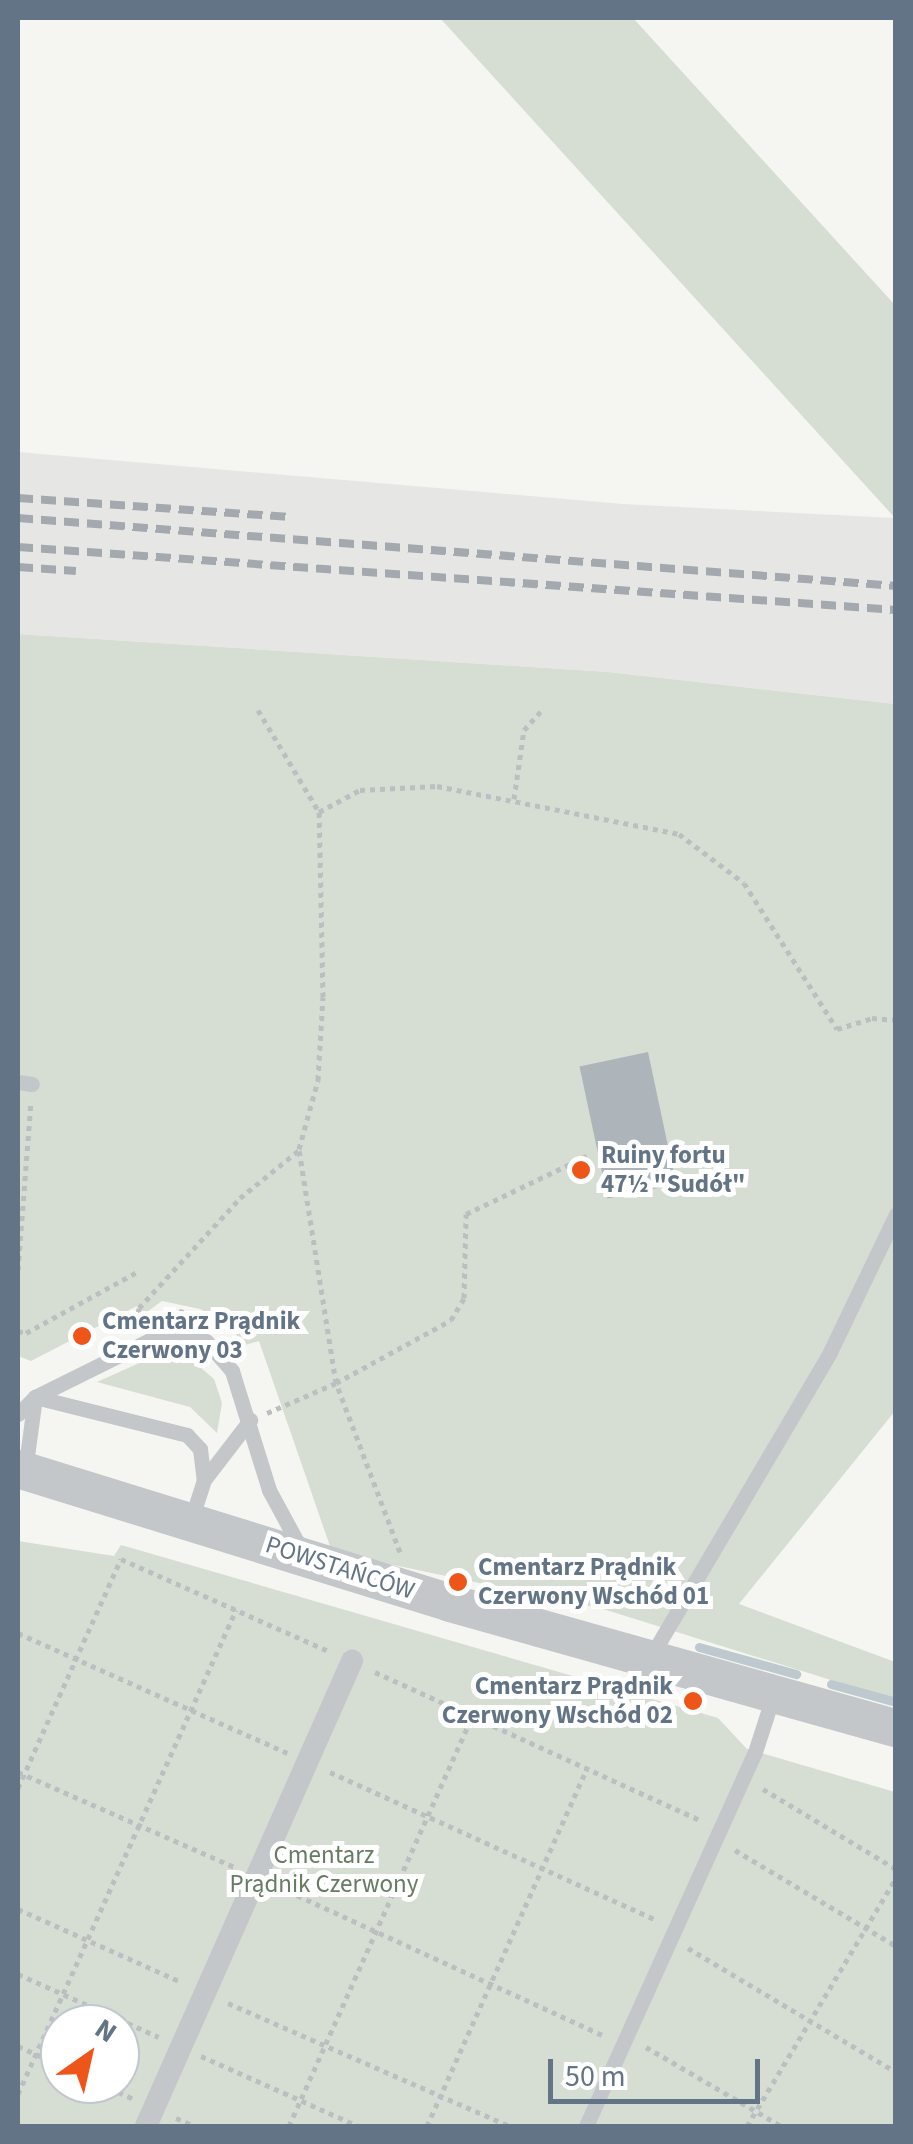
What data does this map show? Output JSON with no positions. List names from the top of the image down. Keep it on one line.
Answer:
{"streets":{"street":["POWSTAŃCÓW"]},"parks":["Cmentarz Prądnik Czerwony"],"places":["Ruiny fortu 47½ \"Sudół\"","Cmentarz Prądnik Czerwony 03","Cmentarz Prądnik Czerwony Wschód 01","Cmentarz Prądnik Czerwony Wschód 02"],"scale_bar":"50 m","north":"top right"}
